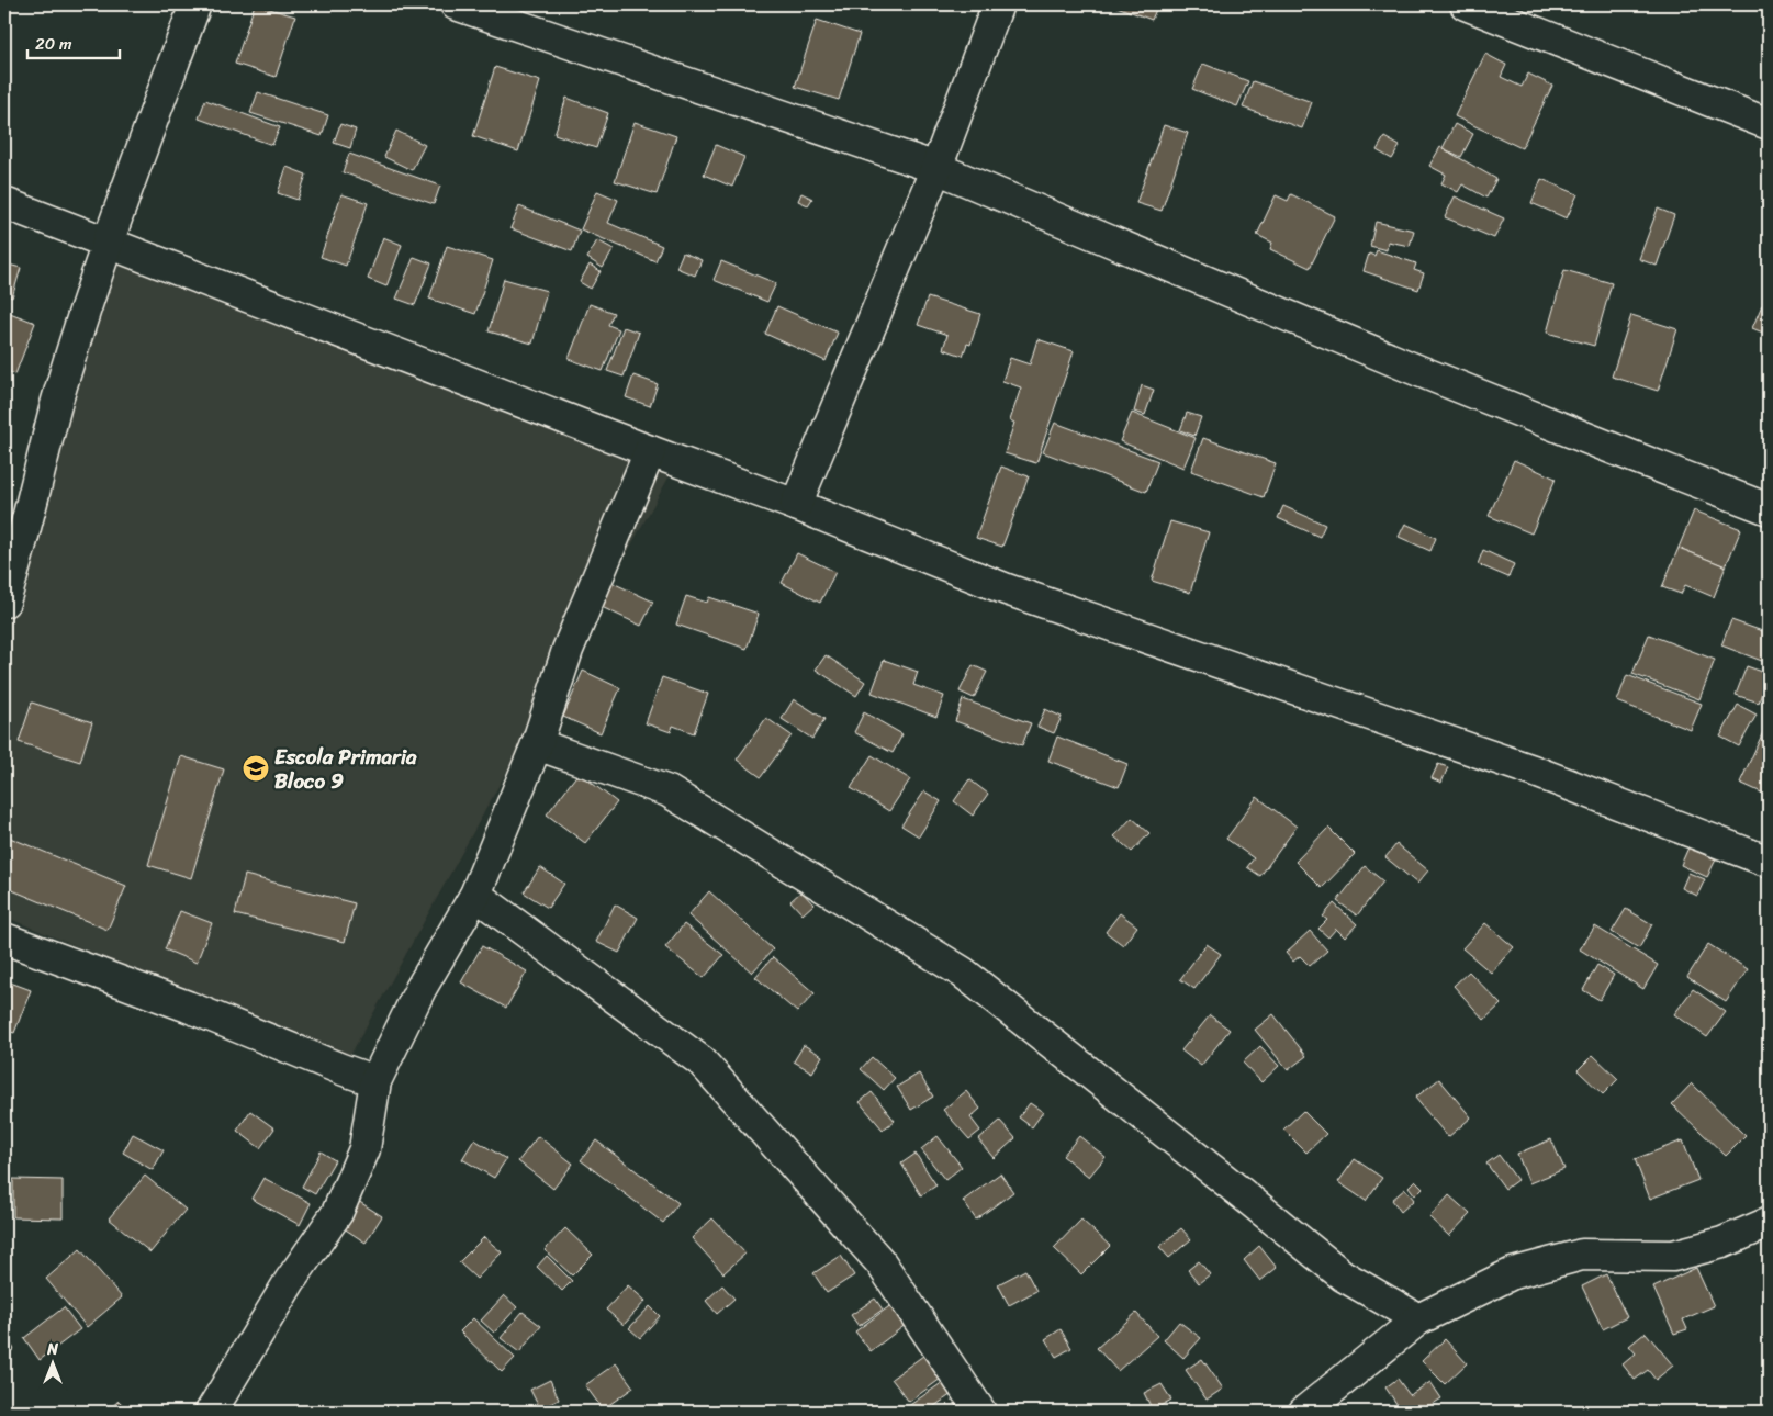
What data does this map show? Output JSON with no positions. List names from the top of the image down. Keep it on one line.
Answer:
{"places":{"school or university":["Escola Primaria Bloco 9"]},"scale_bar":"20 m","north":"top"}
